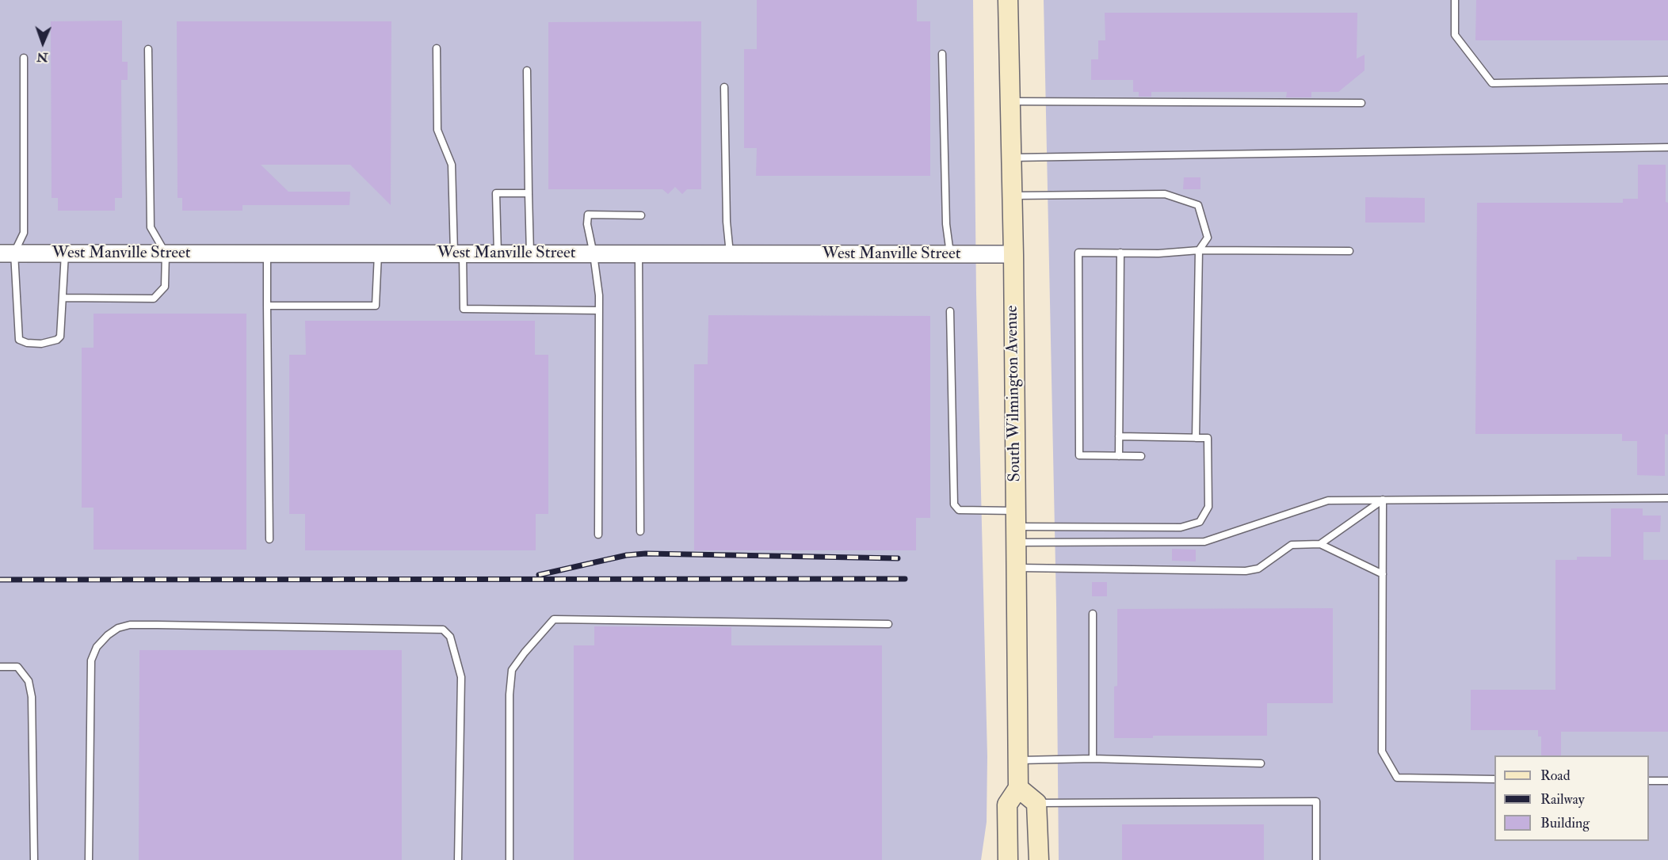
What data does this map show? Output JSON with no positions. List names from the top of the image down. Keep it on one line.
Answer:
{"streets":{"main road":["South Wilmington Avenue"],"street":["West Manville Street"]},"crossings":[["West Manville Street","South Wilmington Avenue"]],"legend":["Road","Railway","Building"],"north":"bottom"}
